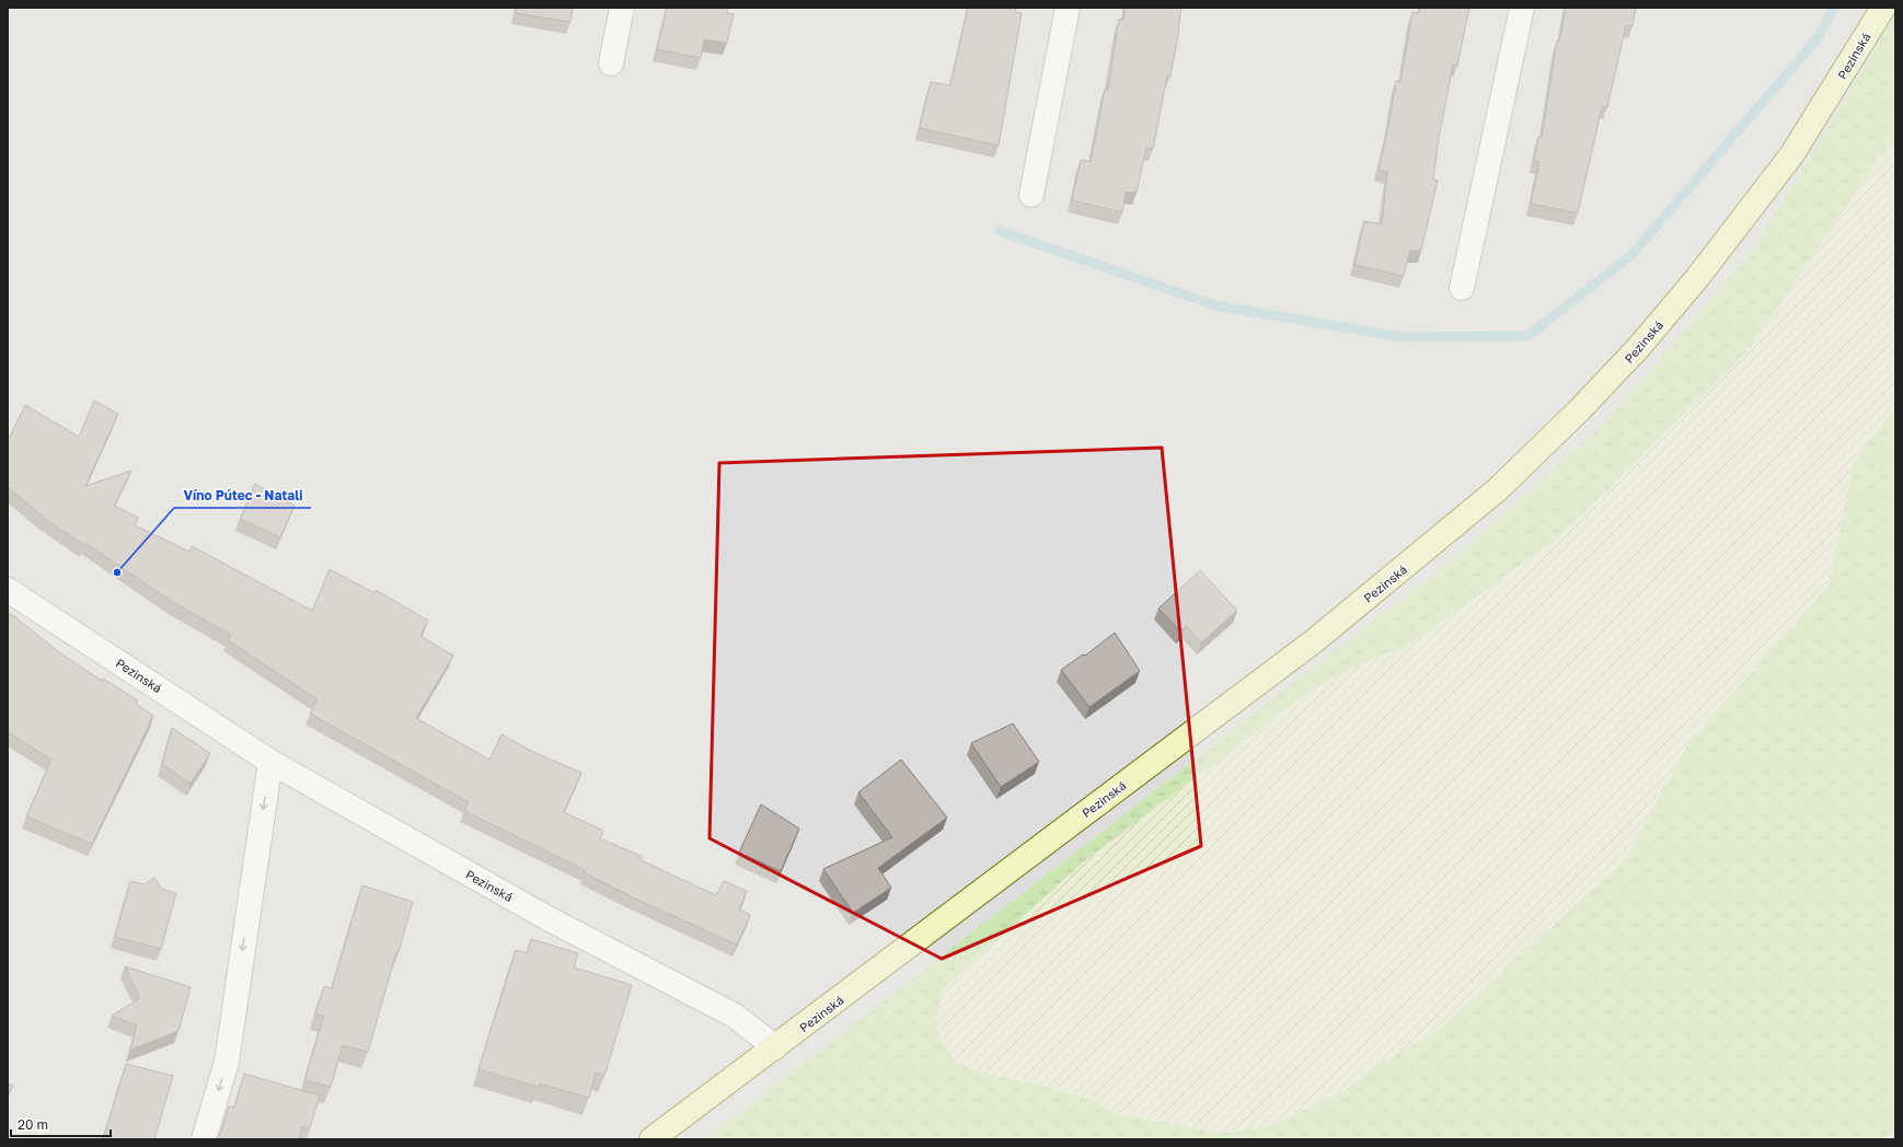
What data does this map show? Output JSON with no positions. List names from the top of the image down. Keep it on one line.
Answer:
{"streets":{"main road":["Pezinská"]},"places":["Víno Pútec - Natali"],"scale_bar":"20 m"}
